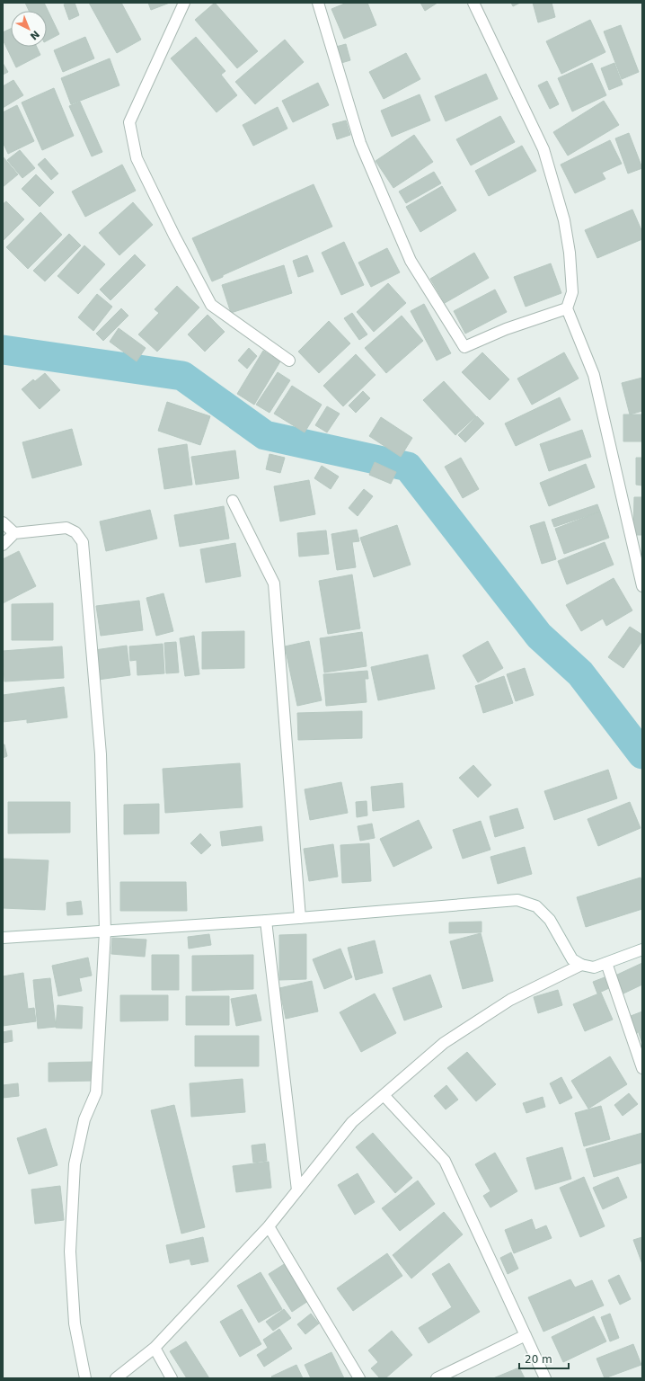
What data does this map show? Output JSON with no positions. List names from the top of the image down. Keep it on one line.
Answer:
{"scale_bar":"20 m","north":"bottom right"}
